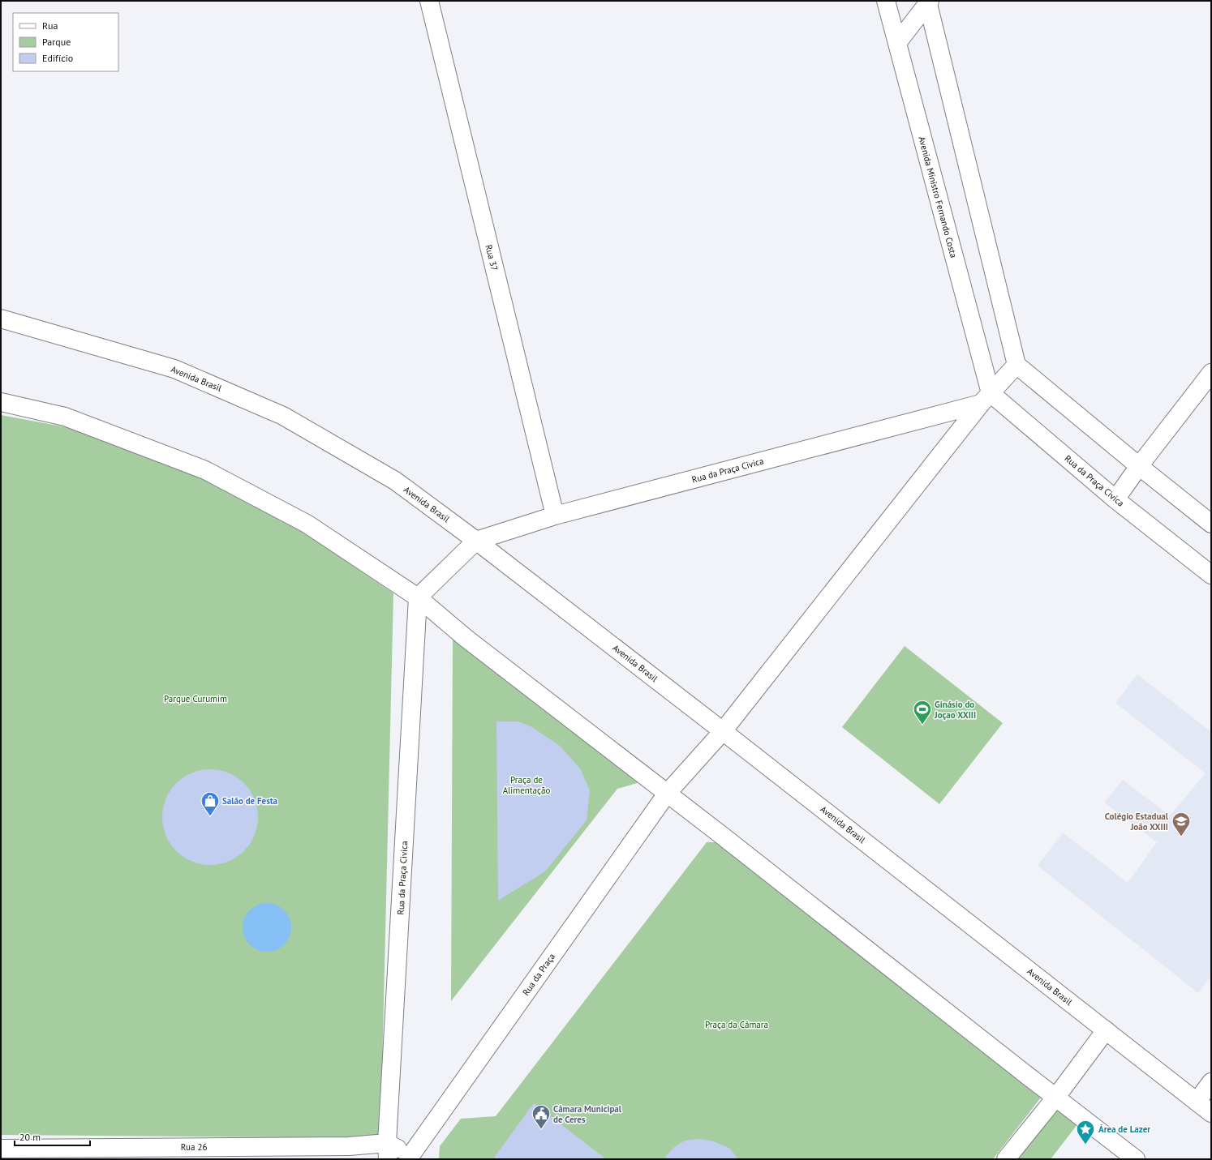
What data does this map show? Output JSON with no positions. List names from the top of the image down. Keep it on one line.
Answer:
{"streets":{"street":["Avenida Ministro Fernando Costa","Rua 37","Avenida Brasil","Rua da Praça Civica","Rua da Praça","Rua 26"]},"crossings":[["Avenida Ministro Fernando Costa","Rua da Praça Civica"],["Rua 37","Rua da Praça Civica"],["Avenida Brasil","Rua da Praça Civica"],["Avenida Brasil","Rua da Praça"],["Rua da Praça Civica","Rua da Praça"],["Rua da Praça Civica","Rua 26"],["Rua da Praça","Rua 26"]],"parks":["Parque Curumim","Praça de Alimentação","Praça da Câmara"],"places":{"sports":["Ginásio do Joçao XXIII"],"shop":["Salão de Festa"],"school or university":["Colégio Estadual João XXIII"],"public building":["Câmara Municipal de Ceres"],"place":["Área de Lazer"]},"legend":["Rua","Parque","Edifício"],"scale_bar":"20 m"}
